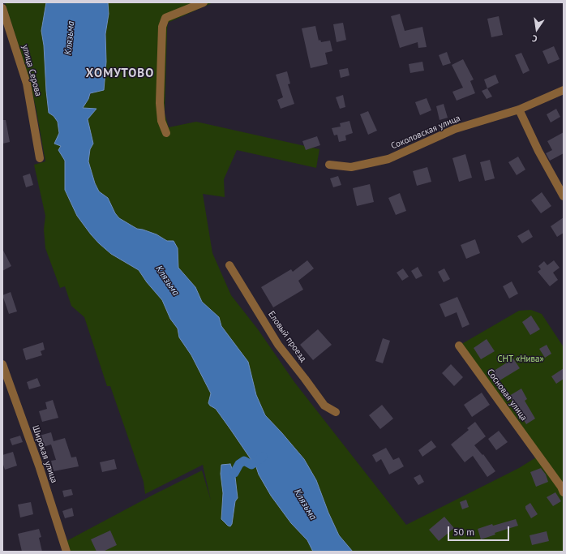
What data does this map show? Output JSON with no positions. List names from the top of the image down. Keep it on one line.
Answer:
{"streets":{"street":["улица Серова","Соколовская улица","Еловый проезд","Сосновая улица","Широкая улица"]},"districts":["ХОМУТОВО"],"water":["Клязьма"],"parks":["СНТ «Нива»"],"scale_bar":"50 m","north":"bottom"}
